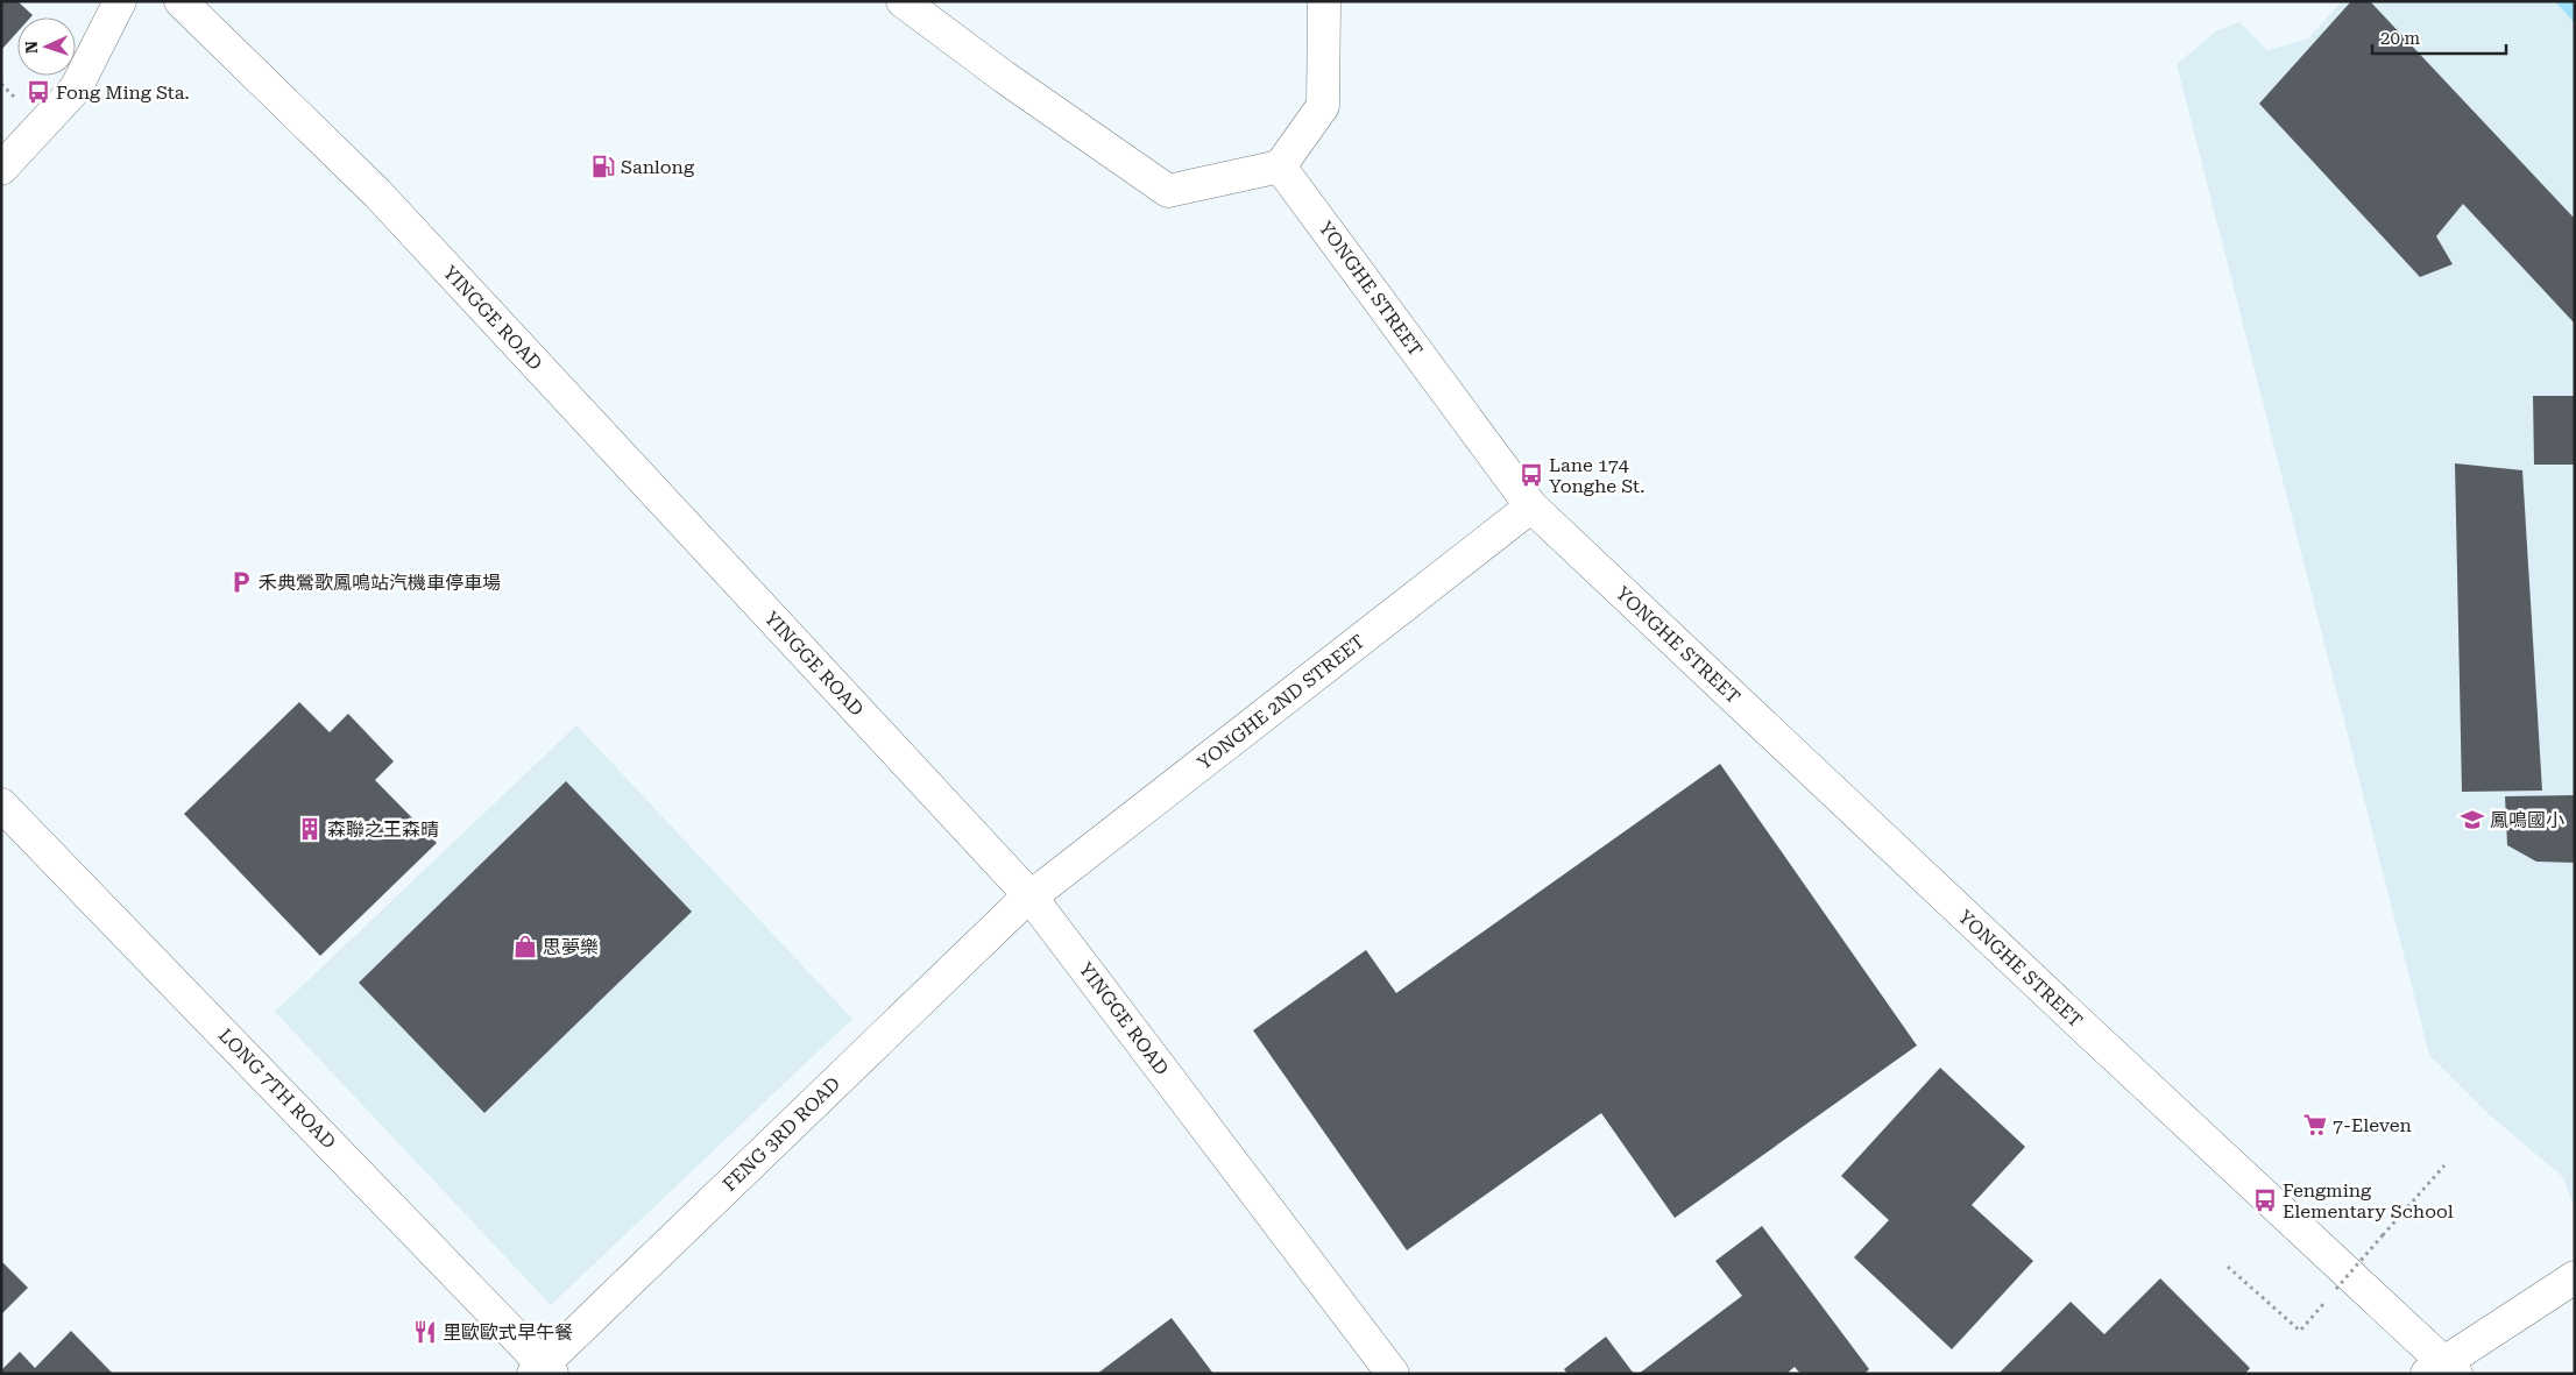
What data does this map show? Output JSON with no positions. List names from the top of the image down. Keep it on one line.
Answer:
{"streets":{"street":["YONGHE STREET","YINGGE ROAD","YONGHE 2ND STREET","LONG 7TH ROAD","FENG 3RD ROAD"]},"crossings":[["YONGHE STREET","YONGHE 2ND STREET"],["YINGGE ROAD","YONGHE 2ND STREET"],["YINGGE ROAD","FENG 3RD ROAD"],["YONGHE 2ND STREET","FENG 3RD ROAD"],["LONG 7TH ROAD","FENG 3RD ROAD"]],"places":{"bus stop":["Fong Ming Sta.","Lane 174 Yonghe St.","Fengming Elementary School"],"fuel station":["Sanlong"],"parking":["禾典鶯歌鳳鳴站汽機車停車場"],"school or university":["鳳鳴國小"],"building":["森聯之王森晴"],"shop":["思夢樂"],"supermarket":["7-Eleven"],"restaurant":["里歐歐式早午餐"]},"scale_bar":"20 m","north":"left"}
